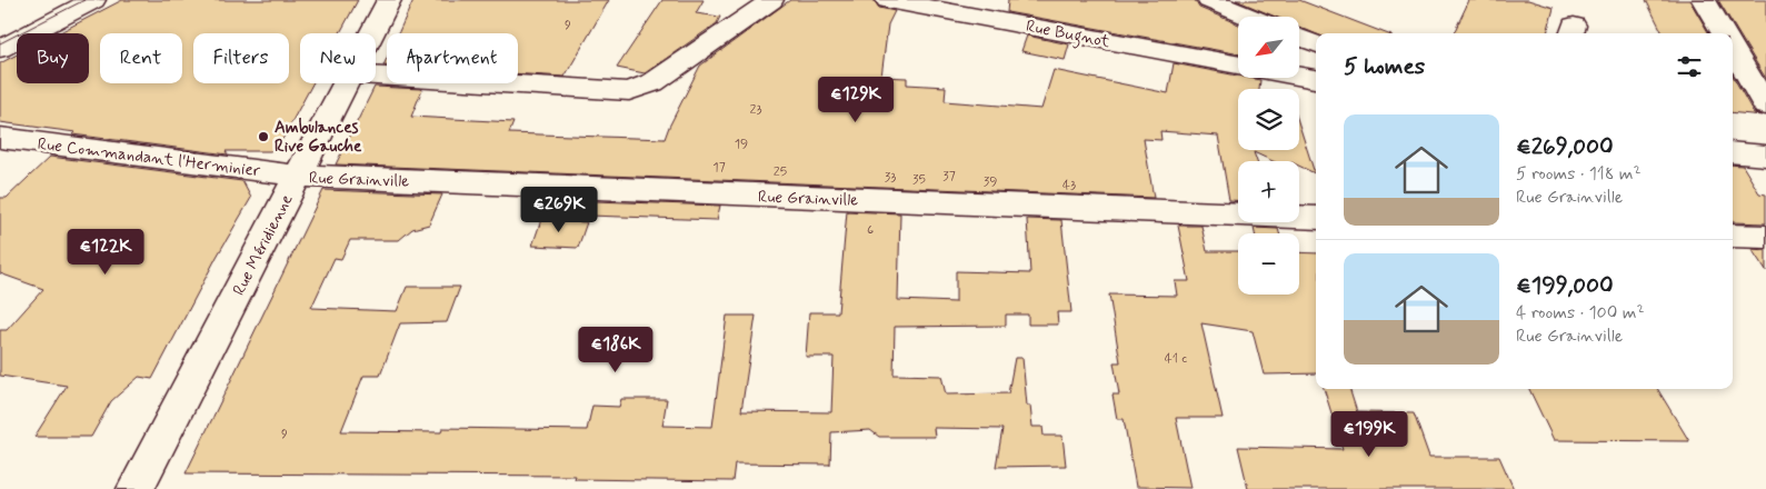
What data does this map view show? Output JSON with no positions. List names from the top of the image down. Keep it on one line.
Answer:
{"streets":{"street":["Rue Bugnot","Rue Commandant l'Herminier","Rue Grainville","Rue Méridienne"]},"crossings":[["Rue Commandant l'Herminier","Rue Grainville"],["Rue Commandant l'Herminier","Rue Méridienne"],["Rue Grainville","Rue Méridienne"]],"places":["Ambulances Rive Gauche"],"house_numbers":["9","23","19","17","25","37","33","35","39","43","6","41 c","9"],"north":"bottom left","page":{"map_buttons":["+","−"],"chip":["Buy","Rent","Filters","New","Apartment"],"heading":"5 homes","price":["€129K","€269K","€122K","€186K","€199K"],"list":[{"name":"€269,000","note":"5 rooms · 118 m² · Rue Grainville"},{"name":"€199,000","note":"4 rooms · 100 m² · Rue Grainville"}]}}
